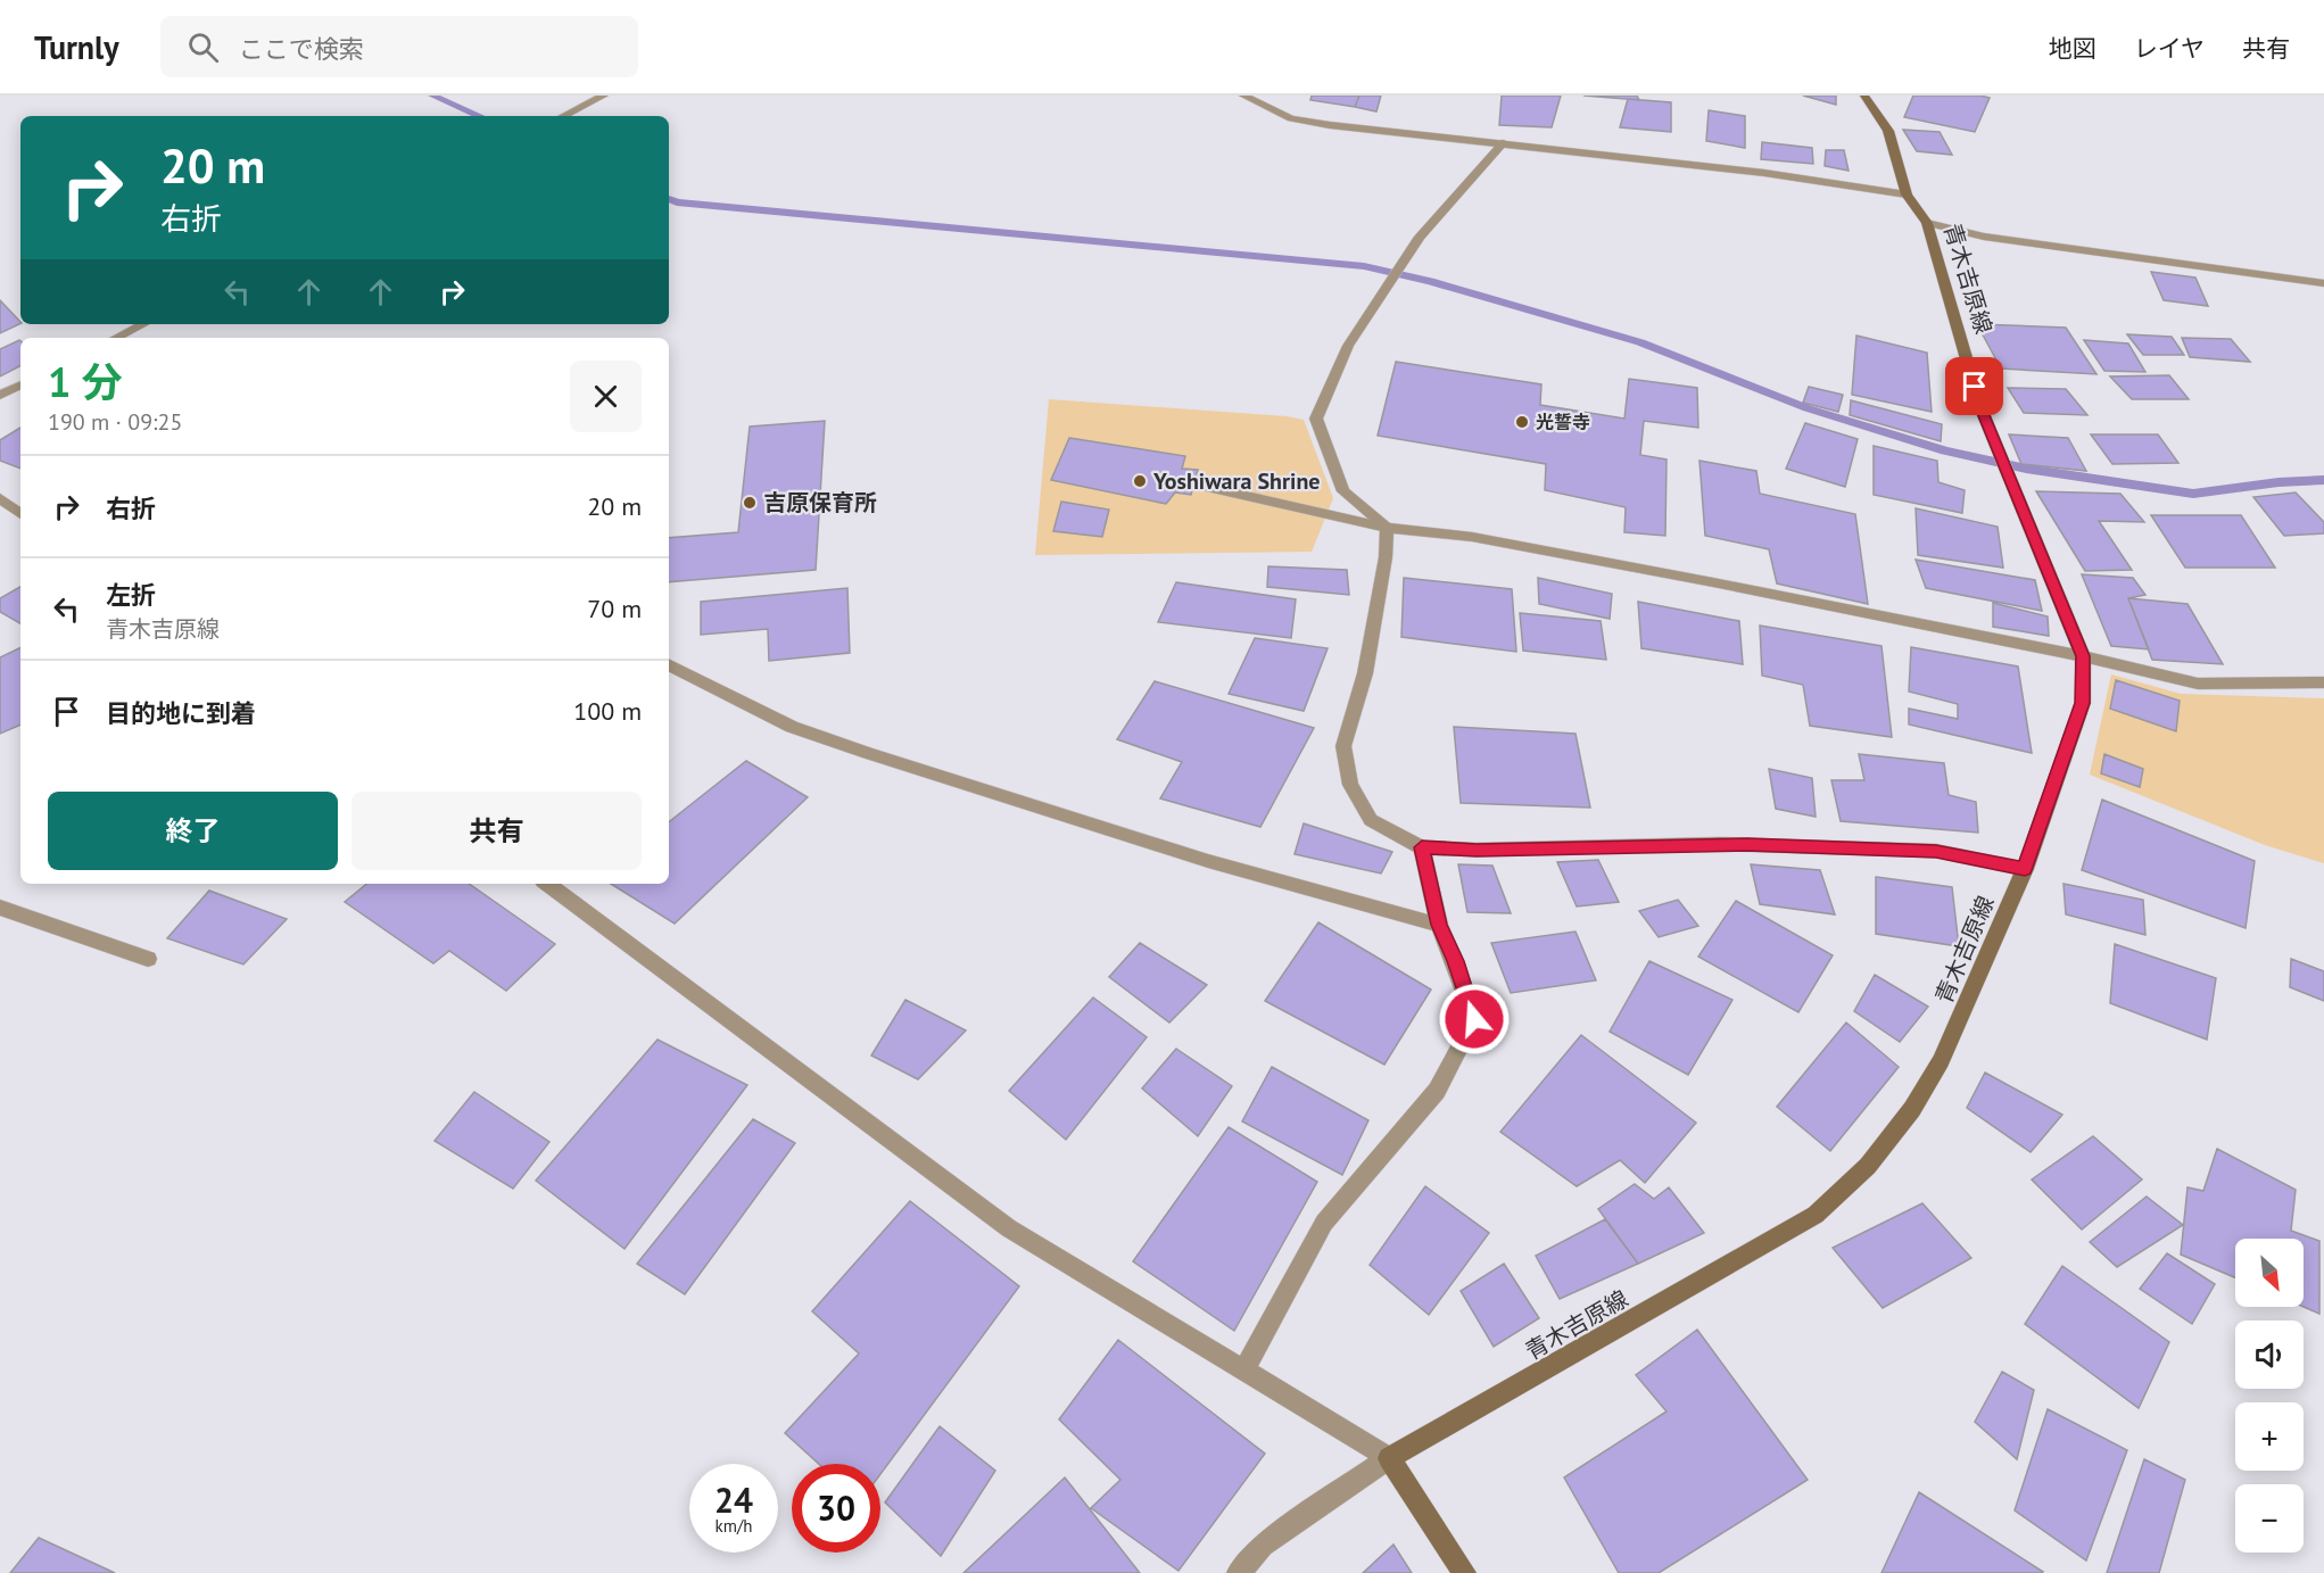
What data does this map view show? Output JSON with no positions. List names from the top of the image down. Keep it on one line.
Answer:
{"streets":{"main road":["青木吉原線"]},"places":["光誓寺","Yoshiwara Shrine","吉原保育所"],"north":"bottom right","page":{"header":"Turnly","search":"ここで検索","nav":["地図","レイヤ","共有"],"turn":["20 m","右折"],"heading":["1 分","190 m · 09:25"],"list":[{"name":"右折","value":"20 m"},{"name":"左折","note":"青木吉原線","value":"70 m"},{"name":"目的地に到着","value":"100 m"}],"buttons":["終了","共有"],"map_buttons":["+","−"],"speed":"24 km/h","limit":"30"}}
